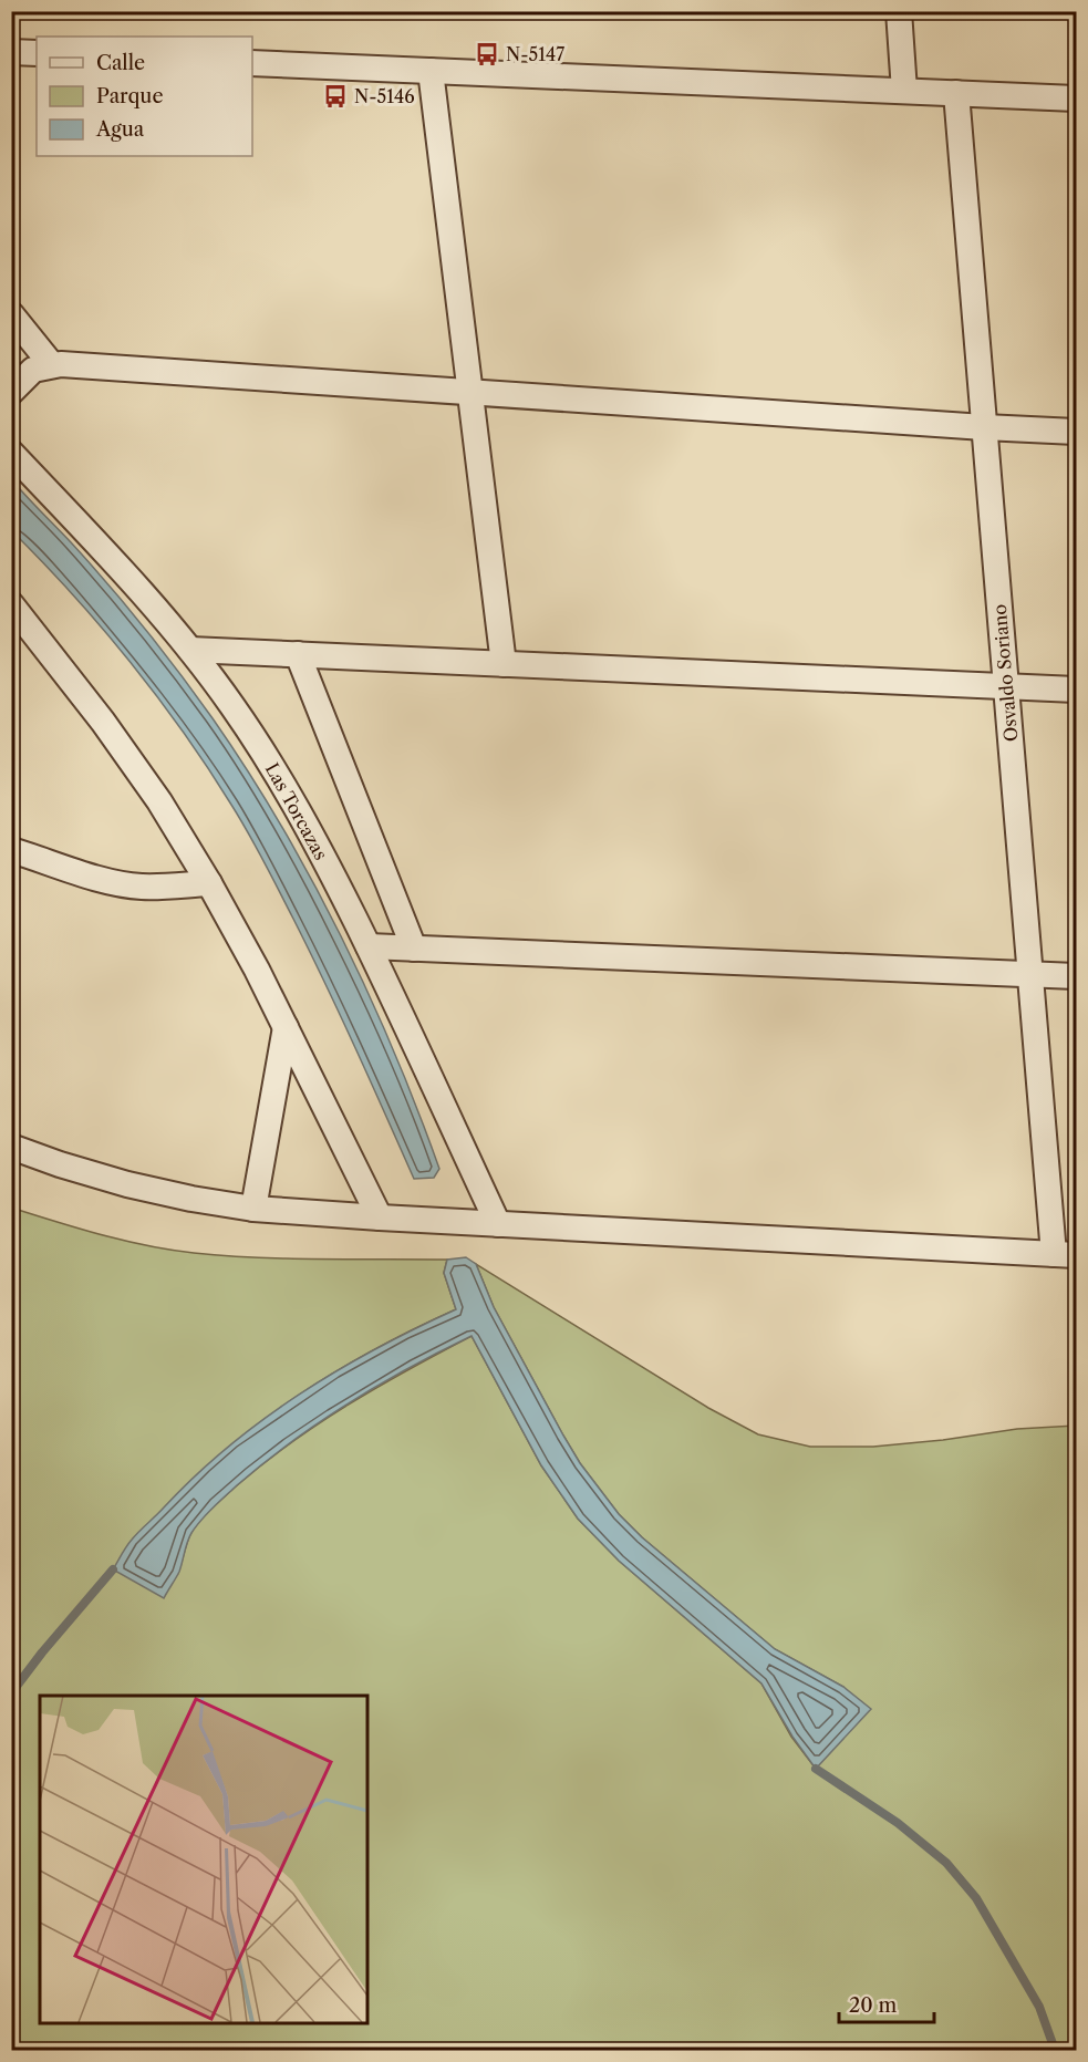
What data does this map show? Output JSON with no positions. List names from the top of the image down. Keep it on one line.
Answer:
{"streets":{"street":["Osvaldo Soriano","Las Torcazas"]},"places":{"bus stop":["N-5147","N-5146"]},"legend":["Calle","Parque","Agua"],"scale_bar":"20 m"}
